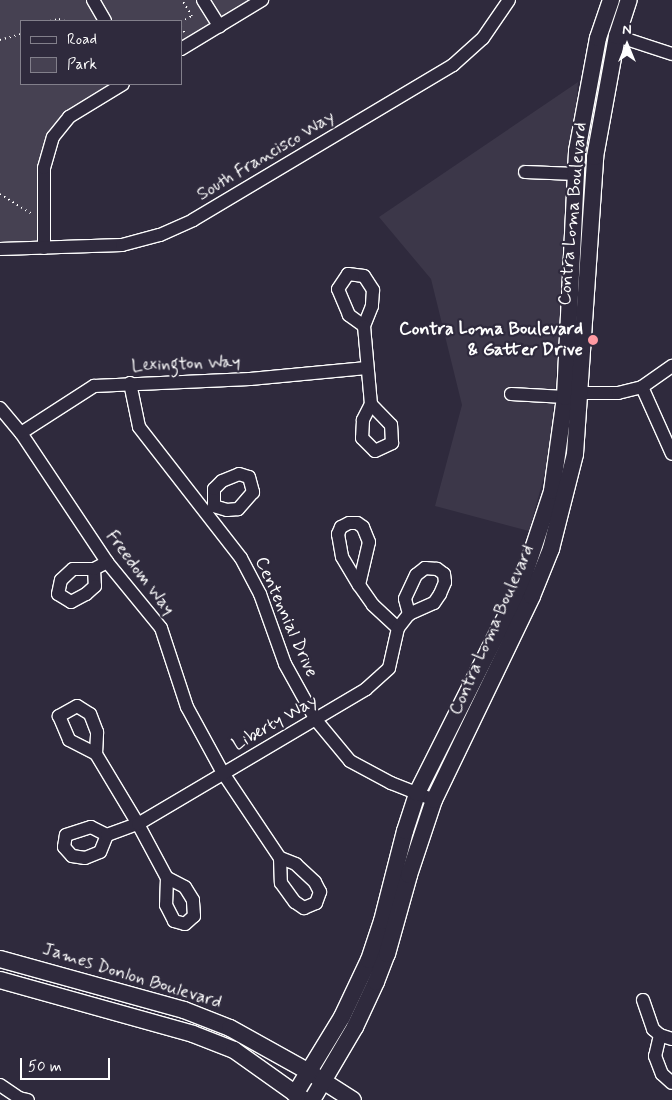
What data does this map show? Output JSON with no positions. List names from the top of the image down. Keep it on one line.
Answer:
{"streets":{"main road":["Contra Loma Boulevard","James Donlon Boulevard"],"street":["South Francisco Way","Lexington Way","Freedom Way","Centennial Drive","Liberty Way"]},"crossings":[["Contra Loma Boulevard","Centennial Drive"],["Contra Loma Boulevard","James Donlon Boulevard"],["Lexington Way","Freedom Way"],["Lexington Way","Centennial Drive"],["Freedom Way","Liberty Way"],["Centennial Drive","Liberty Way"]],"places":["Contra Loma Boulevard & Gatter Drive"],"legend":["Road","Park"],"scale_bar":"50 m","north":"top"}
